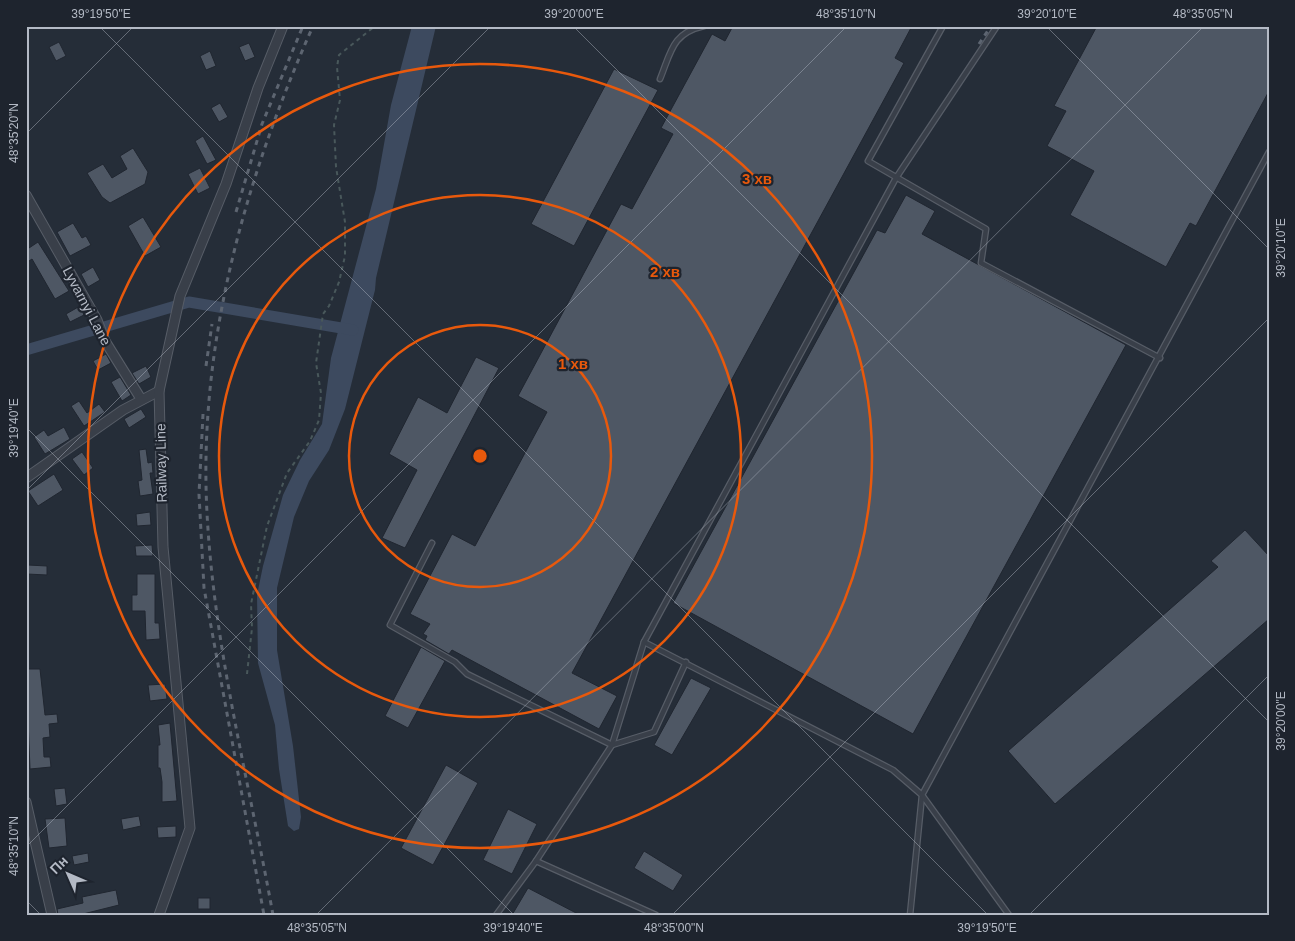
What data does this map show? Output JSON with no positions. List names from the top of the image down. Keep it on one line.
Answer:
{"streets":{"street":["Lyvarnyi Lane","Railway Line"]},"north":"top left","coordinates":["39°19'50\"E","39°20'00\"E","48°35'10\"N","39°20'10\"E","48°35'05\"N","48°35'20\"N","39°19'40\"E","48°35'00\"N"],"rings":["3 хв","2 хв","1 хв"]}
